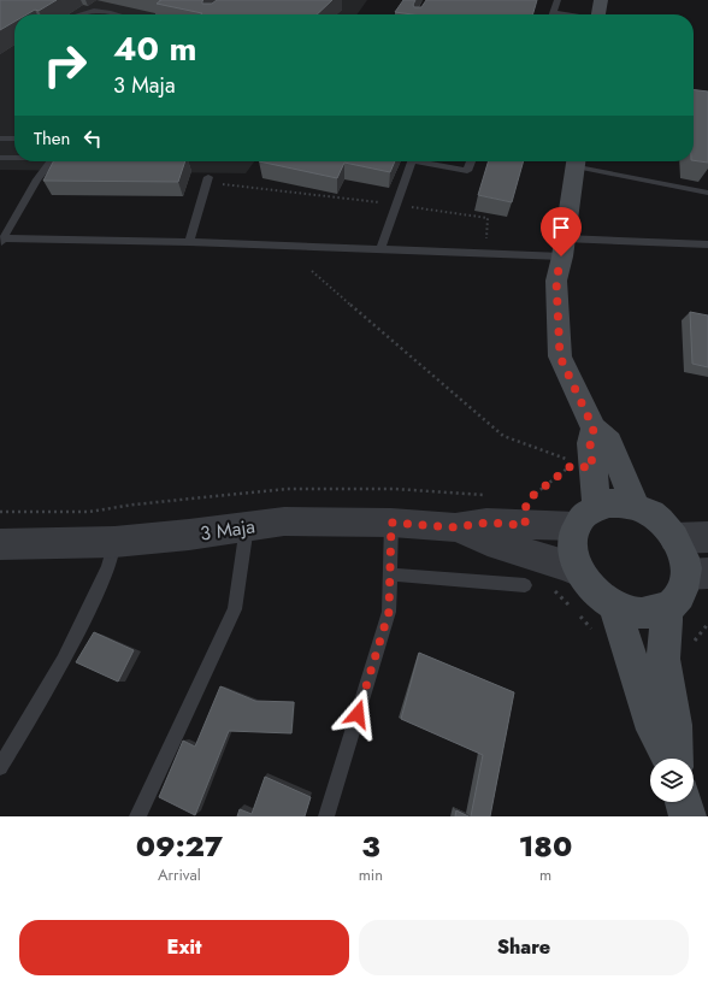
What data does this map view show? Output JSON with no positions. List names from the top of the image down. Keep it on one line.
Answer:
{"streets":{"street":["3 Maja"]},"page":{"turn":["40 m","3 Maja"],"then":"Then","eta":["09:27","Arrival","3","min","180","m"],"buttons":["Exit","Share"]}}
